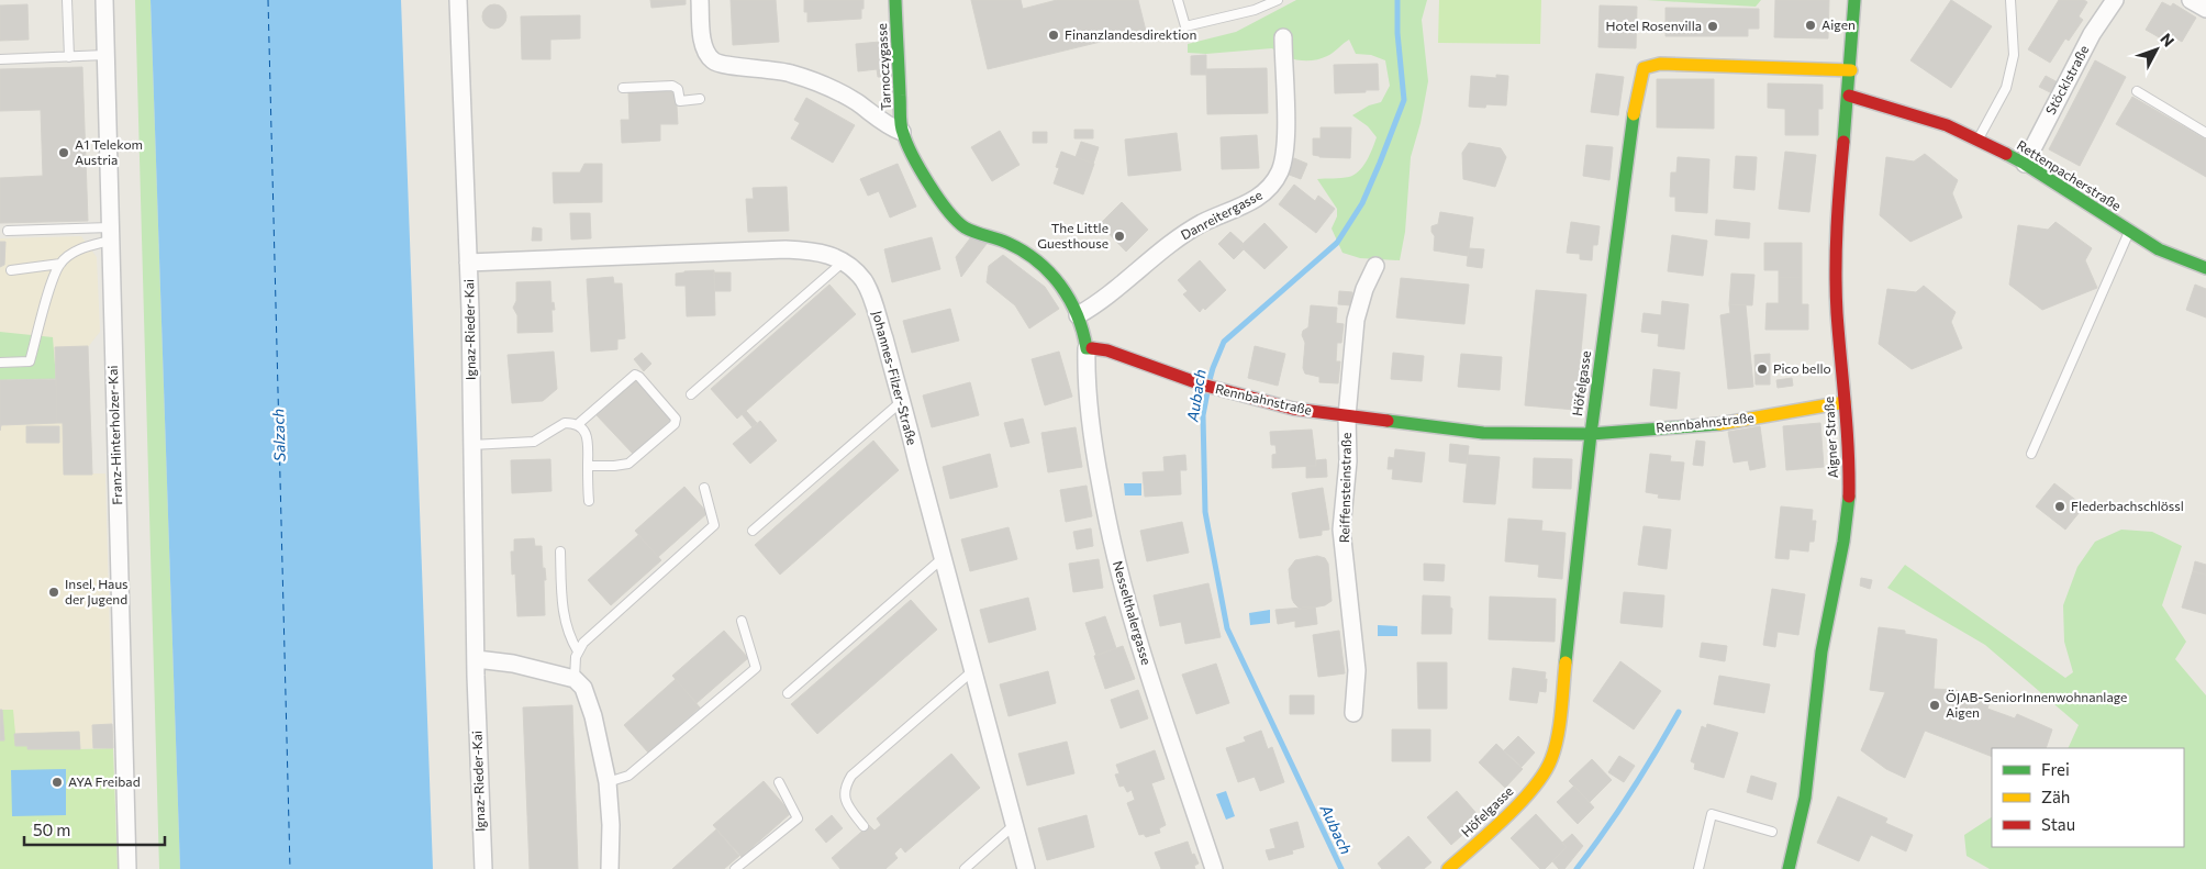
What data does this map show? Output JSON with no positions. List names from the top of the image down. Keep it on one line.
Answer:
{"streets":{"street":["Tarnoczygasse","Stöcklstraße","Rettenpacherstraße","Danreitergasse","Ignaz-Rieder-Kai","Johannes-Filzer-Straße","Höfelgasse","Rennbahnstraße","Franz-Hinterholzer-Kai","Aigner Straße","Reiffensteinstraße","Nesselthalergasse"]},"crossings":[["Stöcklstraße","Rettenpacherstraße"],["Rettenpacherstraße","Aigner Straße"],["Ignaz-Rieder-Kai","Johannes-Filzer-Straße"],["Höfelgasse","Rennbahnstraße"],["Höfelgasse","Aigner Straße"],["Rennbahnstraße","Aigner Straße"],["Rennbahnstraße","Reiffensteinstraße"],["Rennbahnstraße","Nesselthalergasse"]],"water":["Aubach","Salzach"],"places":["Aigen","Hotel Rosenvilla","Finanzlandesdirektion","A1 Telekom Austria","The Little Guesthouse","Pico bello","Flederbachschlössl","Insel, Haus der Jugend","ÖJAB-SeniorInnenwohnanlage Aigen","AYA Freibad"],"legend":["Frei","Zäh","Stau"],"scale_bar":"50 m","north":"top right"}
